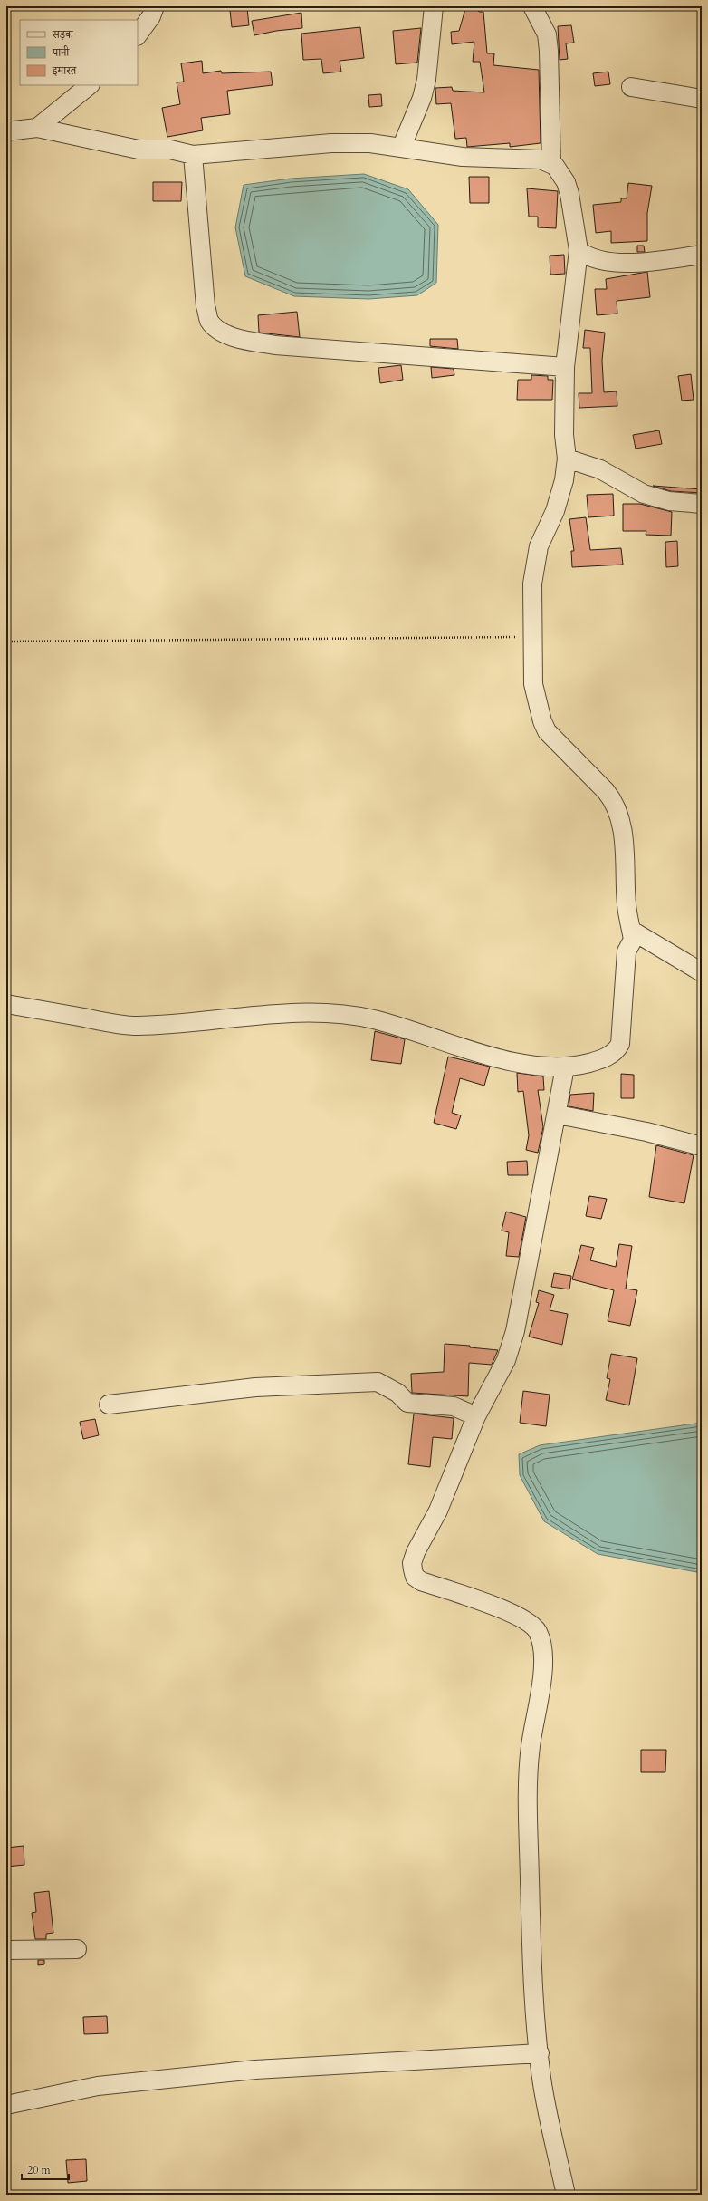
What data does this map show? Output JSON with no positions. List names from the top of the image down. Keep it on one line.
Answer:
{"legend":["सड़क","पानी","इमारत"],"scale_bar":"20 m"}
